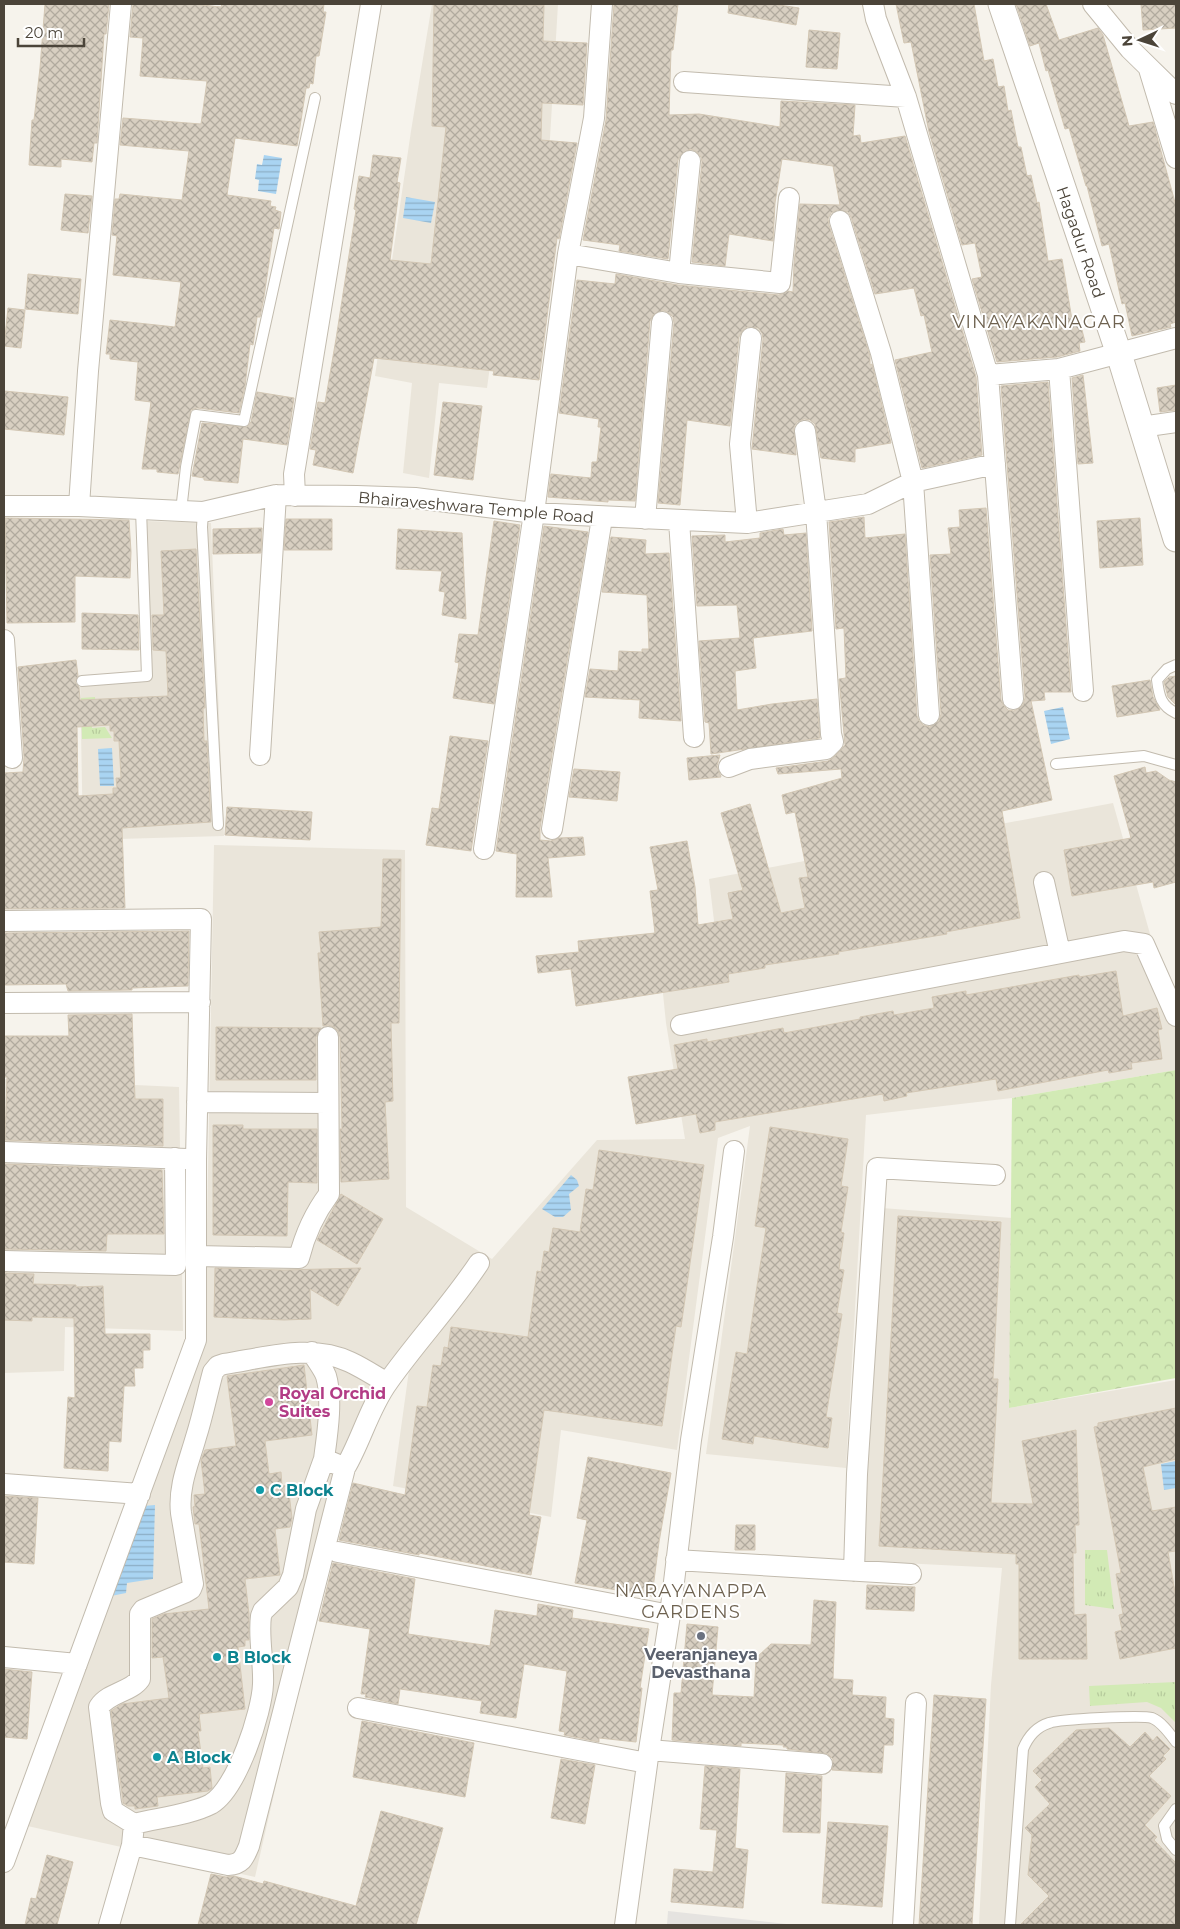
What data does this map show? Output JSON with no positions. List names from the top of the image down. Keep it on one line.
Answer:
{"streets":{"street":["Hagadur Road","Bhairaveshwara Temple Road"]},"districts":["VINAYAKANAGAR","NARAYANAPPA GARDENS"],"places":["Royal Orchid Suites","C Block","Veeranjaneya Devasthana","B Block","A Block"],"scale_bar":"20 m","north":"left"}
